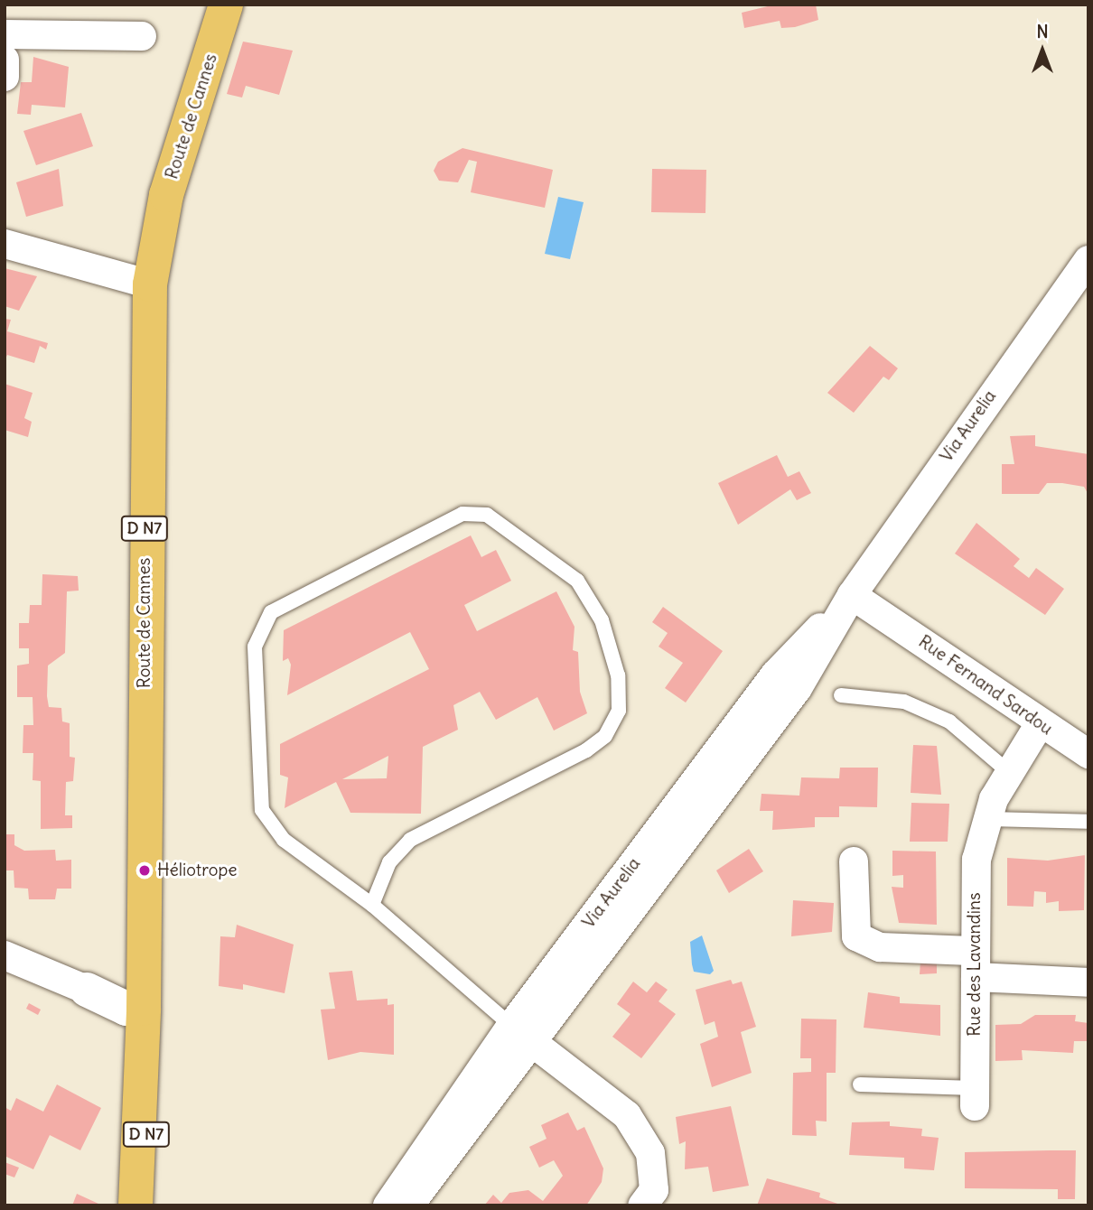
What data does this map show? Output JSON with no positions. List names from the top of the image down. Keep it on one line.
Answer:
{"streets":{"main road":["Route de Cannes","D N7"],"street":["Via Aurelia","Rue Fernand Sardou","Rue des Lavandins"]},"crossings":[["Via Aurelia","Rue Fernand Sardou"],["Rue Fernand Sardou","Rue des Lavandins"]],"places":["Héliotrope"],"north":"top"}
